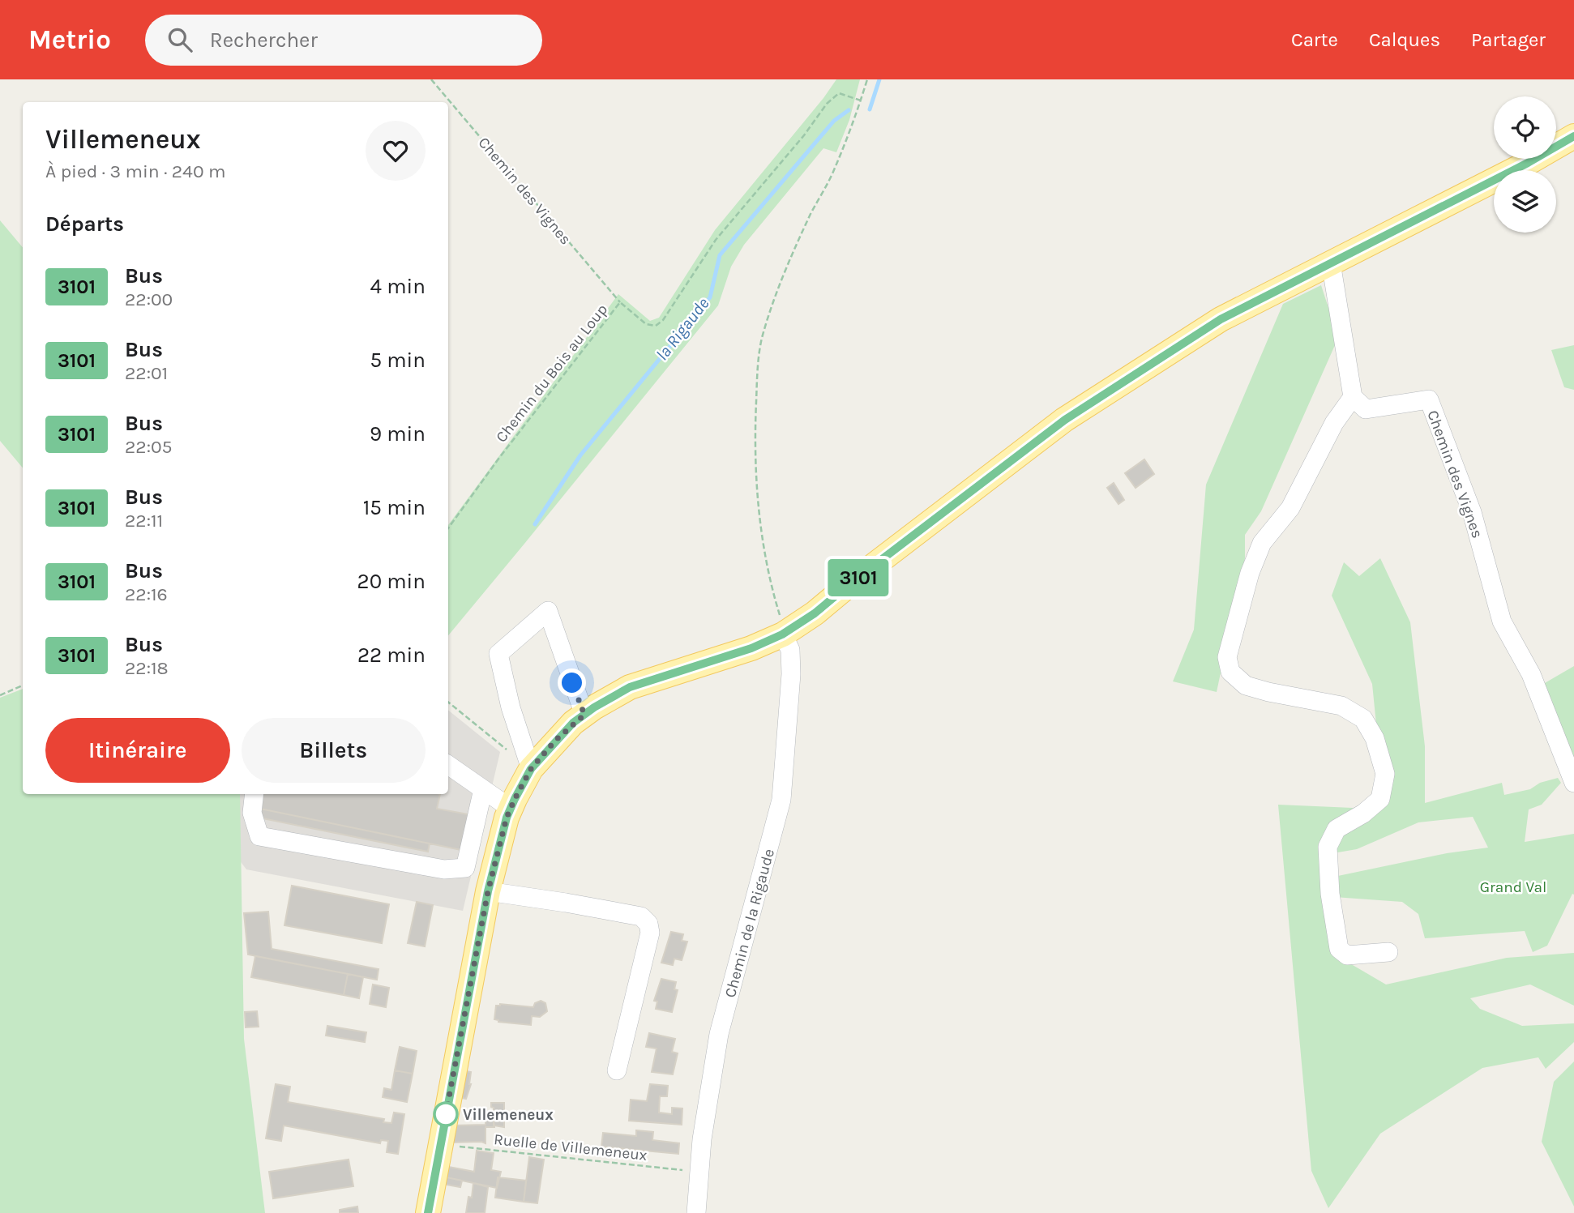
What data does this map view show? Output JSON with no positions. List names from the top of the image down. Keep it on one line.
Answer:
{"streets":{"street":["Chemin des Vignes","Chemin de la Rigaude"],"path":["Chemin du Bois au Loup","Ruelle de Villemeneux"]},"crossings":[["Chemin des Vignes","Chemin du Bois au Loup"],["Chemin de la Rigaude","Ruelle de Villemeneux"]],"water":["la Rigaude"],"parks":["Grand Val"],"places":["Villemeneux"],"lines":["bus line 3101"],"page":{"header":"Metrio","search":"Rechercher","nav":["Carte","Calques","Partager"],"on_map":"3101","heading":[["Villemeneux","À pied · 3 min · 240 m"],"Départs"],"list":[{"mark":"3101","name":"Bus","note":"22:00","value":"4 min"},{"mark":"3101","name":"Bus","note":"22:01","value":"5 min"},{"mark":"3101","name":"Bus","note":"22:05","value":"9 min"},{"mark":"3101","name":"Bus","note":"22:11","value":"15 min"},{"mark":"3101","name":"Bus","note":"22:16","value":"20 min"},{"mark":"3101","name":"Bus","note":"22:18","value":"22 min"}],"buttons":["Itinéraire","Billets"]}}
